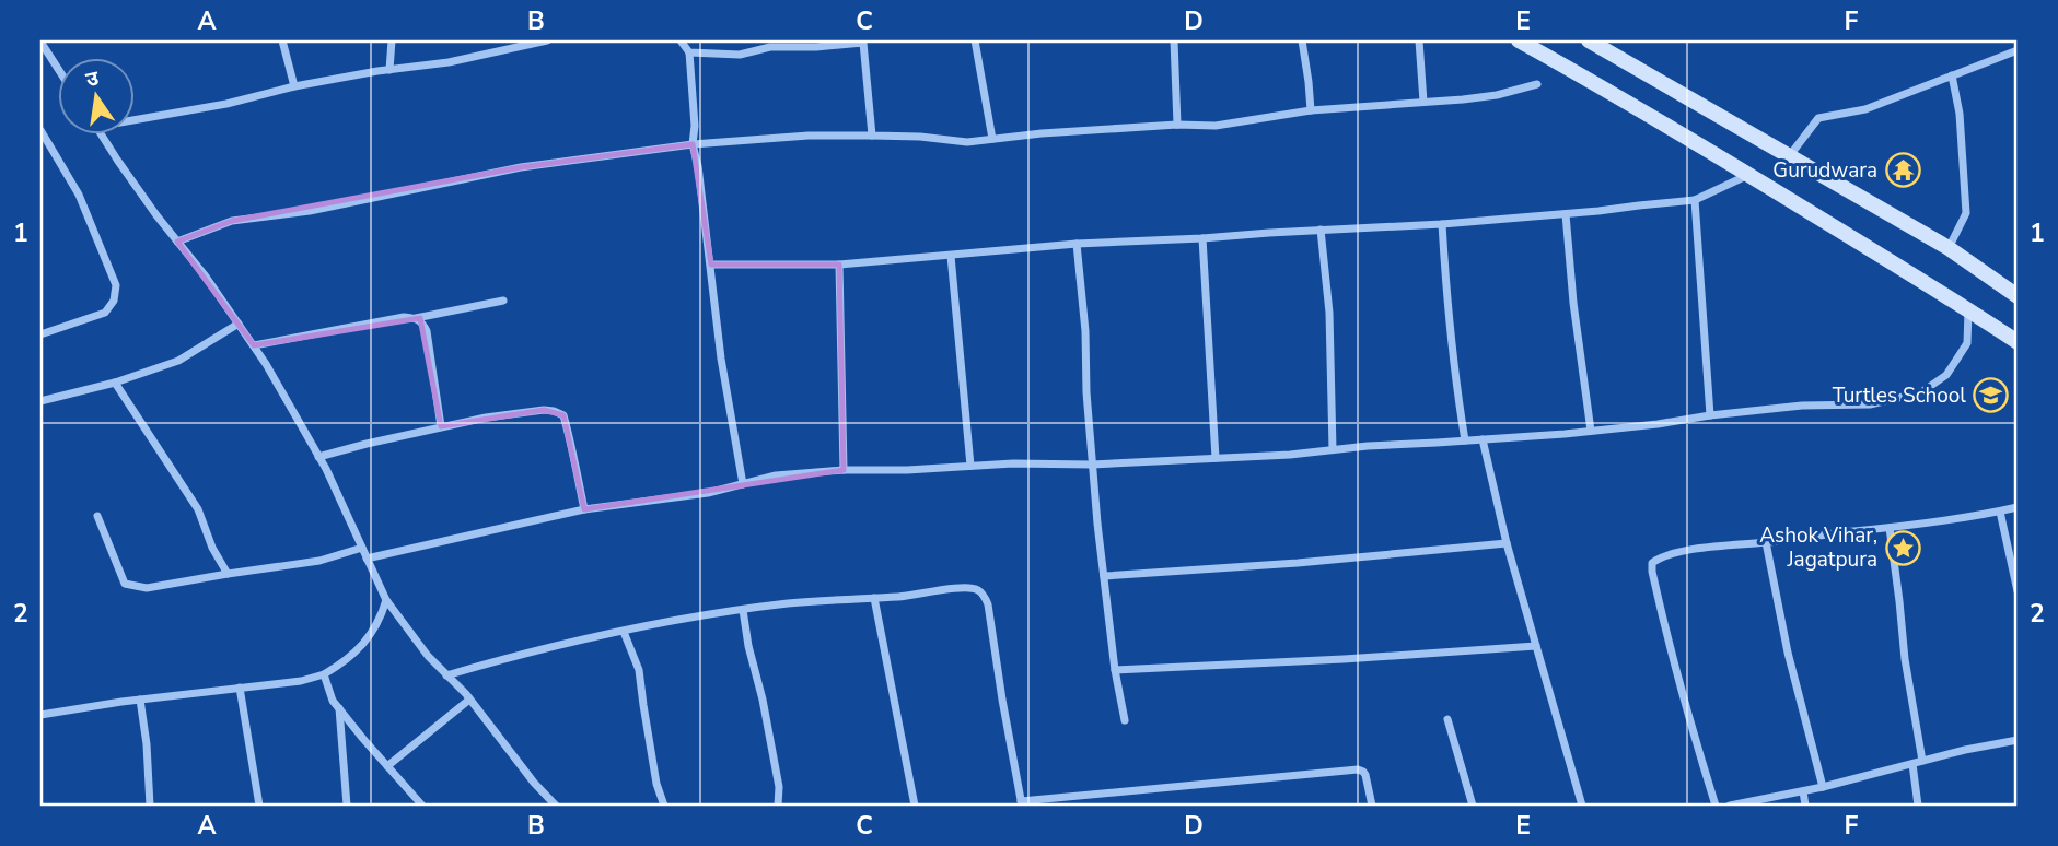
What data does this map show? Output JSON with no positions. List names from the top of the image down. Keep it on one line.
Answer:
{"places":{"temple":["Gurudwara"],"school or university":["Turtles School"],"place":["Ashok Vihar, Jagatpura"]},"north":"top","grid":{"columns":["A","B","C","D","E","F"],"rows":["1","2"]}}
